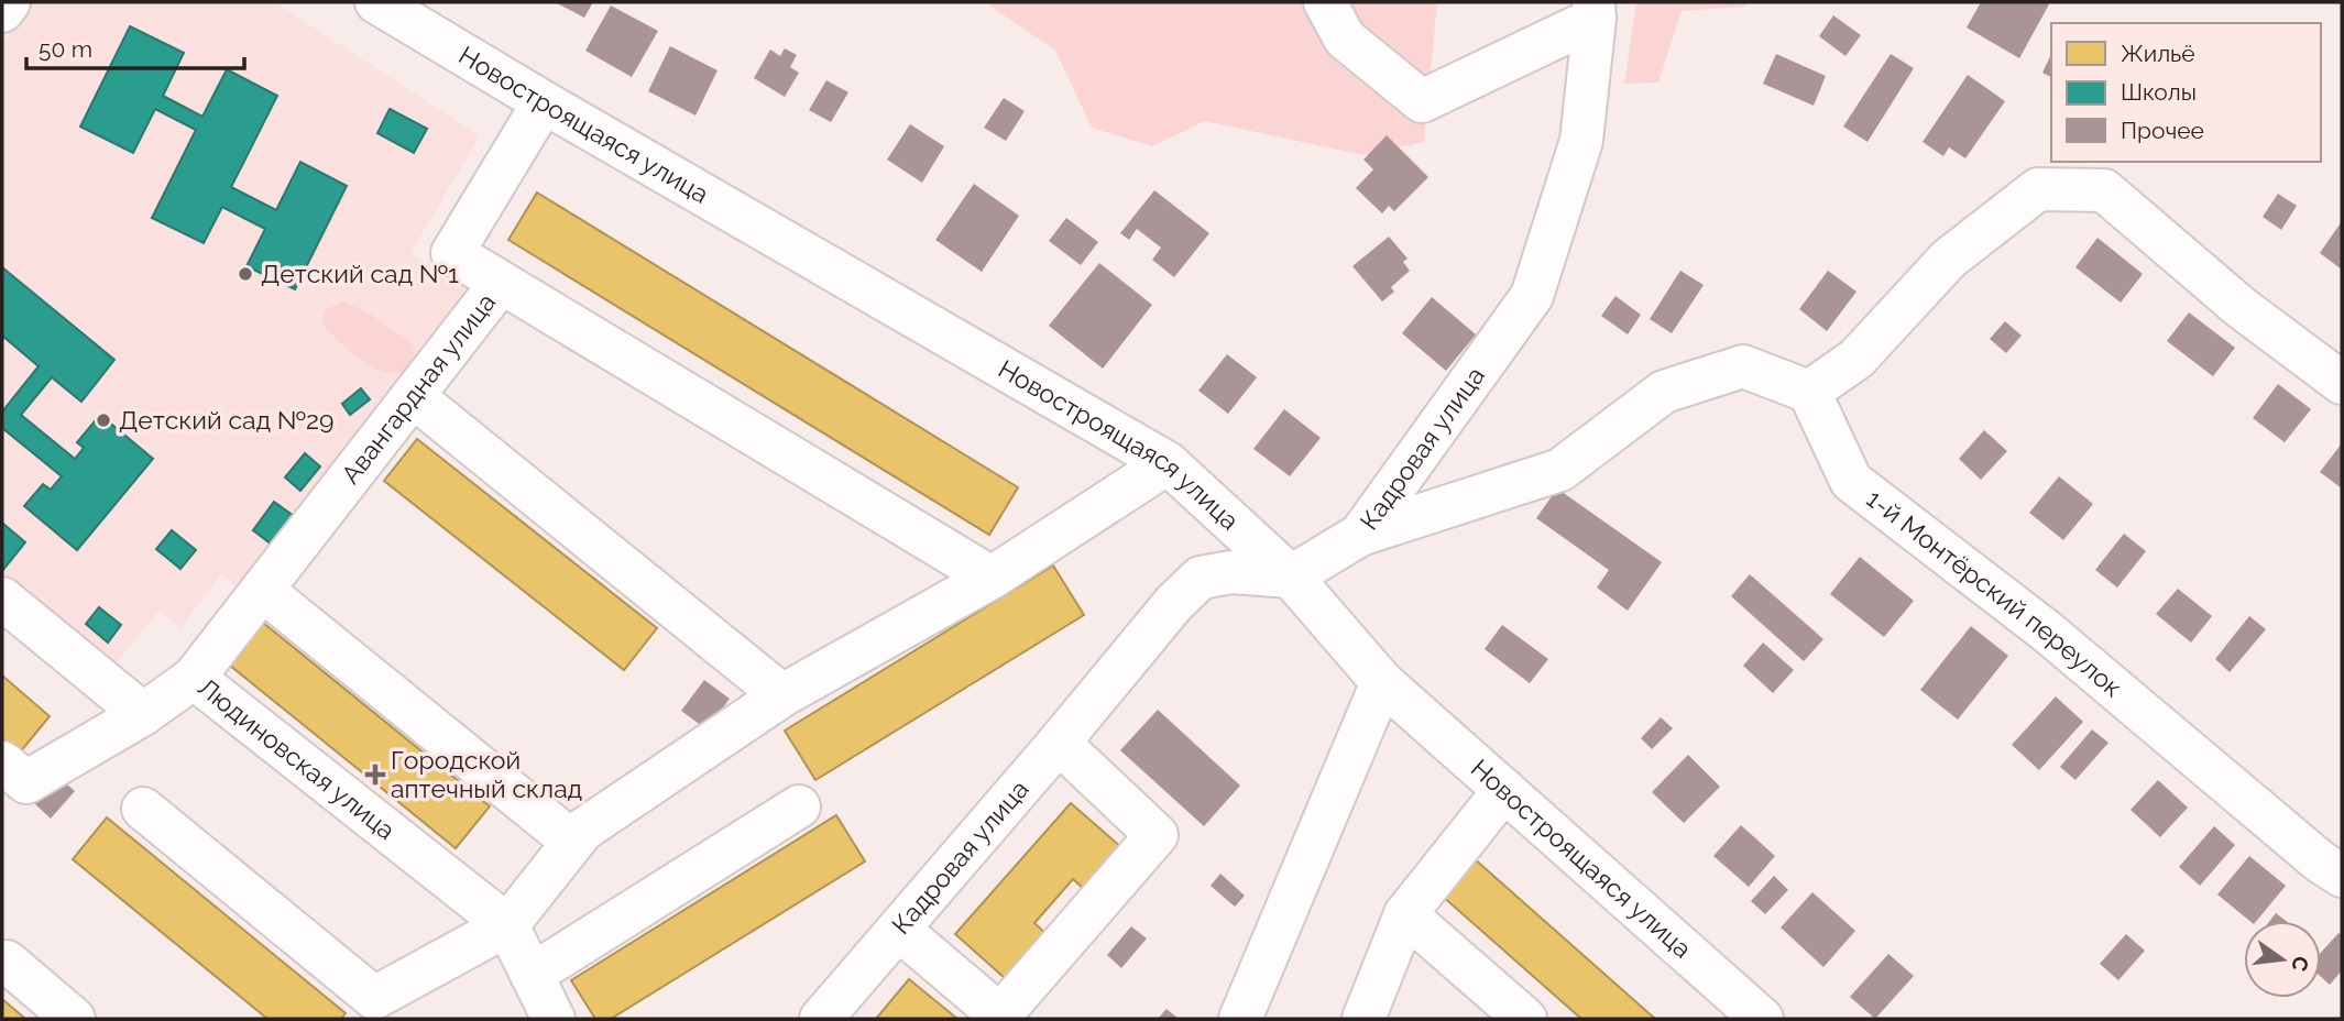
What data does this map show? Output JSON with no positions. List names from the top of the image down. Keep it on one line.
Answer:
{"streets":{"street":["Новостроящаяся улица","Авангардная улица","Кадровая улица","1-й Монтёрский переулок","Людиновская улица"]},"crossings":[["Новостроящаяся улица","Авангардная улица"],["Новостроящаяся улица","Кадровая улица"],["Авангардная улица","Людиновская улица"]],"places":{"other":["Детский сад №1","Детский сад №29"],"health":["Городской аптечный склад"]},"legend":["Жильё","Школы","Прочее"],"scale_bar":"50 m","north":"right"}
